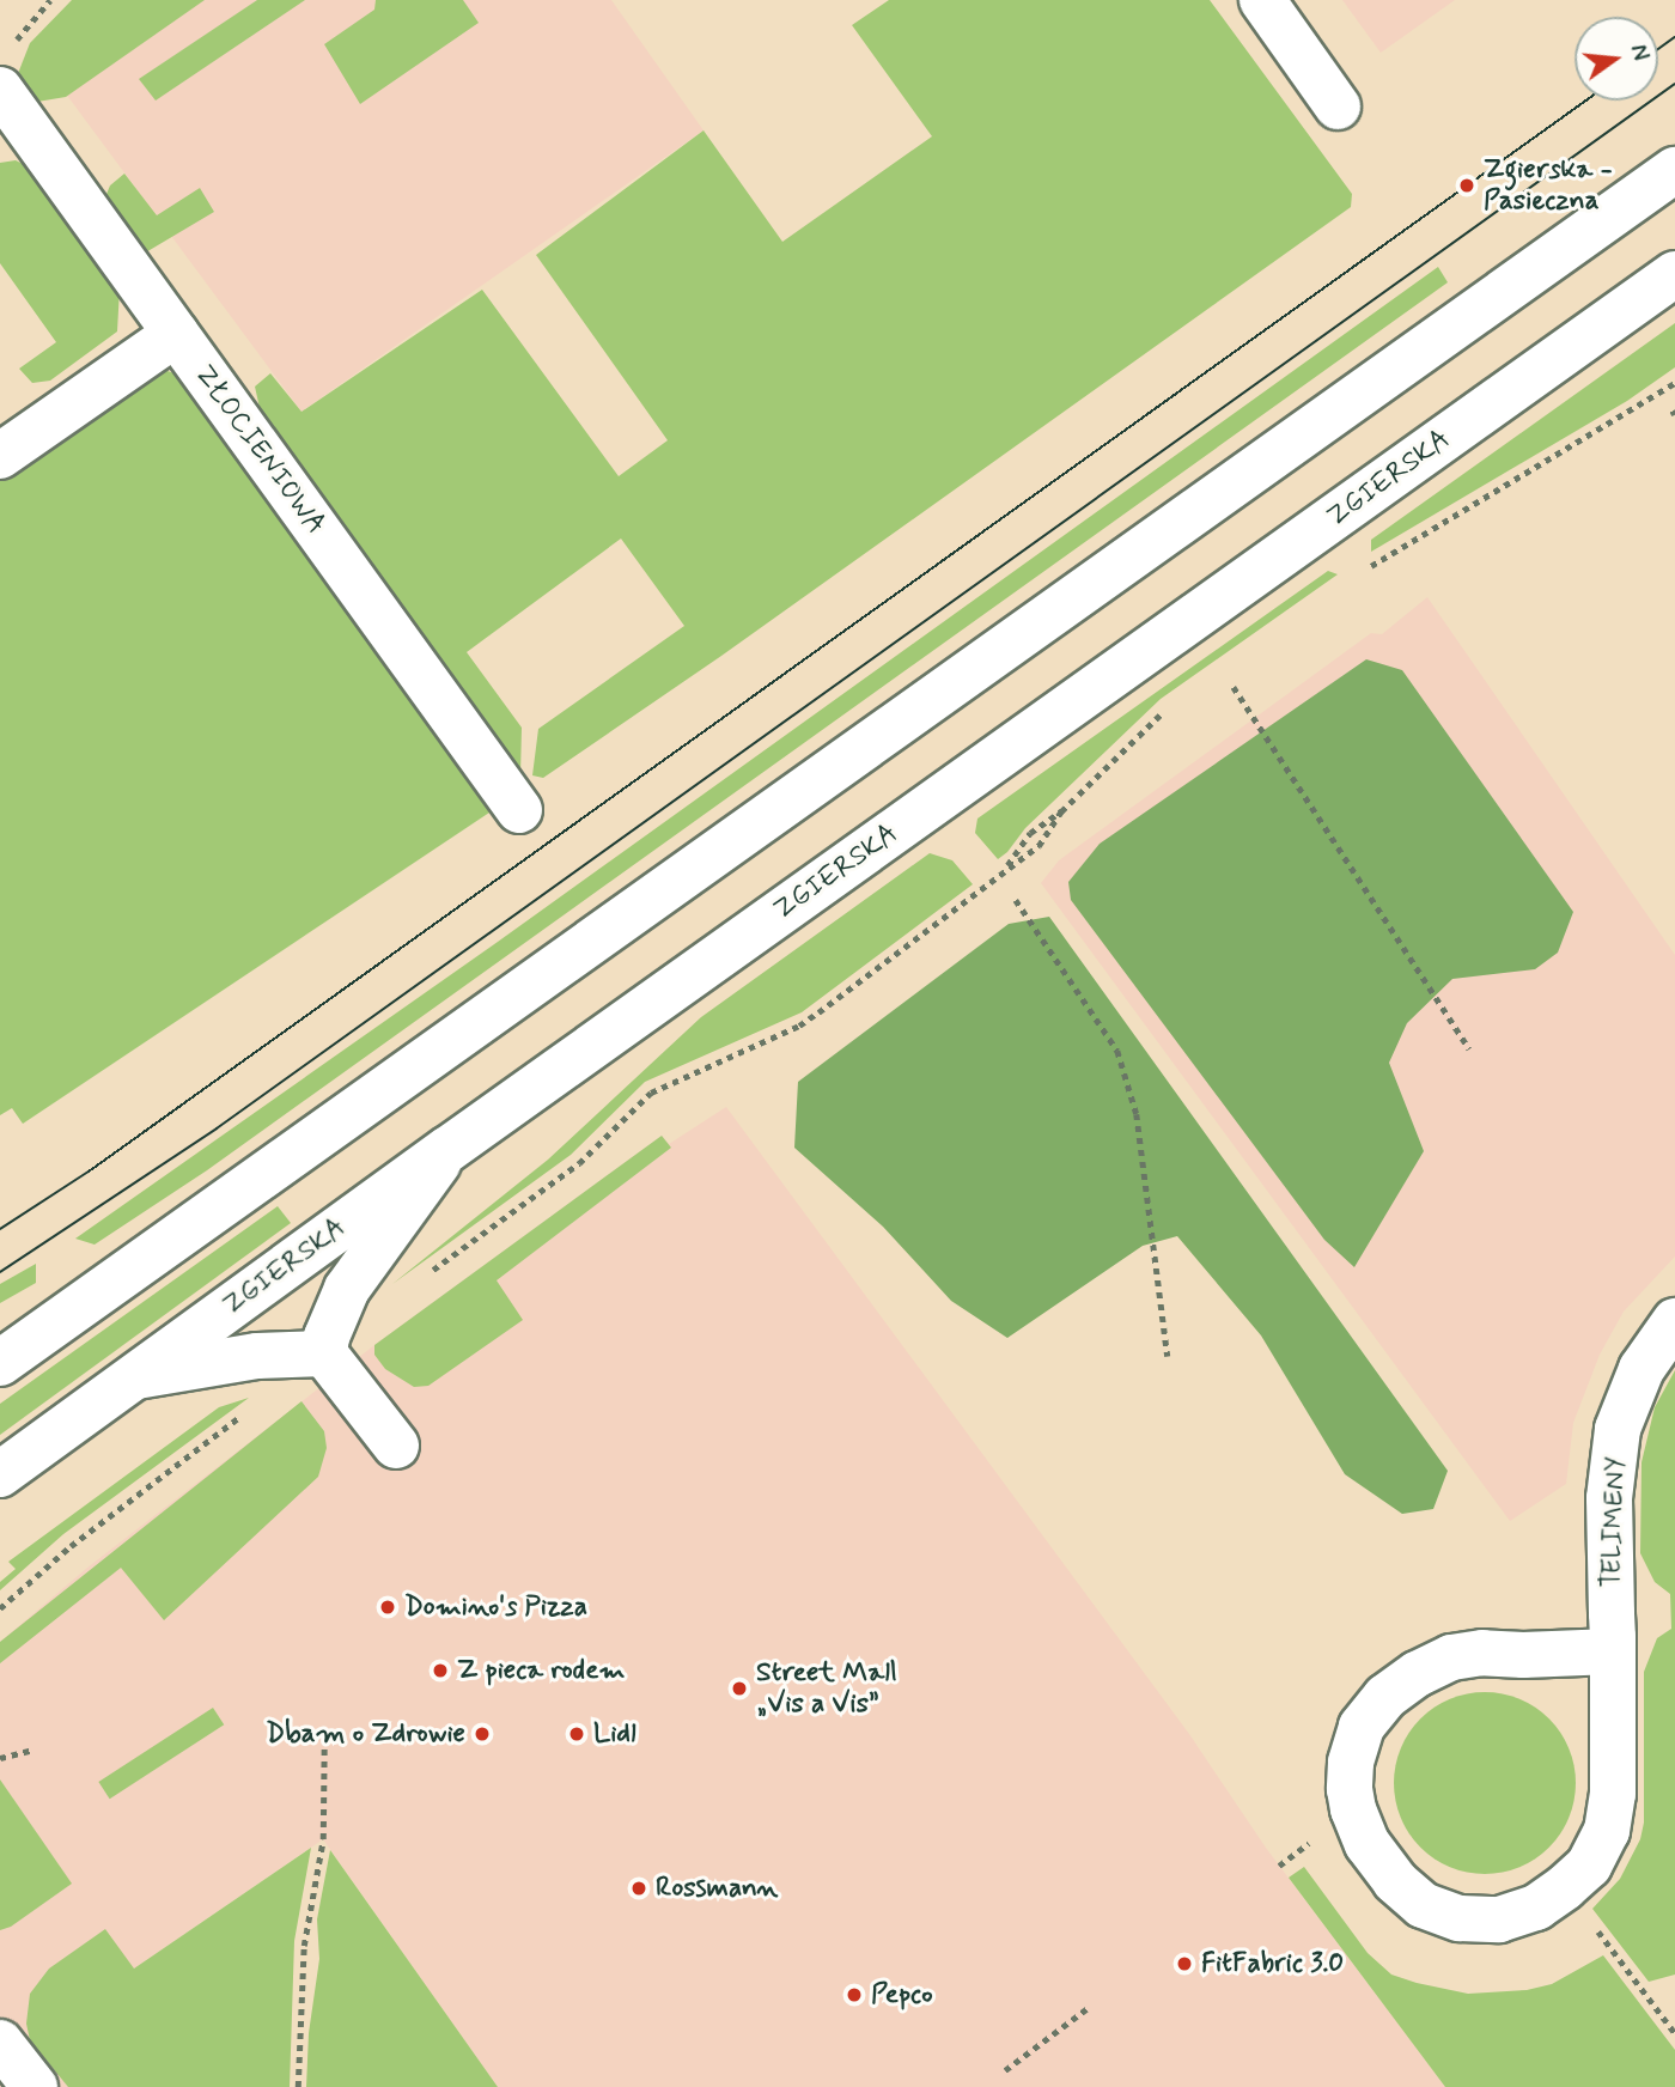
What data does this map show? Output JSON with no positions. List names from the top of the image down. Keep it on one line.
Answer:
{"streets":{"main road":["ZŁOCIENIOWA","ZGIERSKA","TELIMENY"]},"places":["Zgierska - Pasieczna","Domino's Pizza","Z pieca rodem","Street Mall „Vis a Vis”","Dbam o Zdrowie","Lidl","Rossmann","FitFabric 3.0","Pepco"],"north":"right"}
